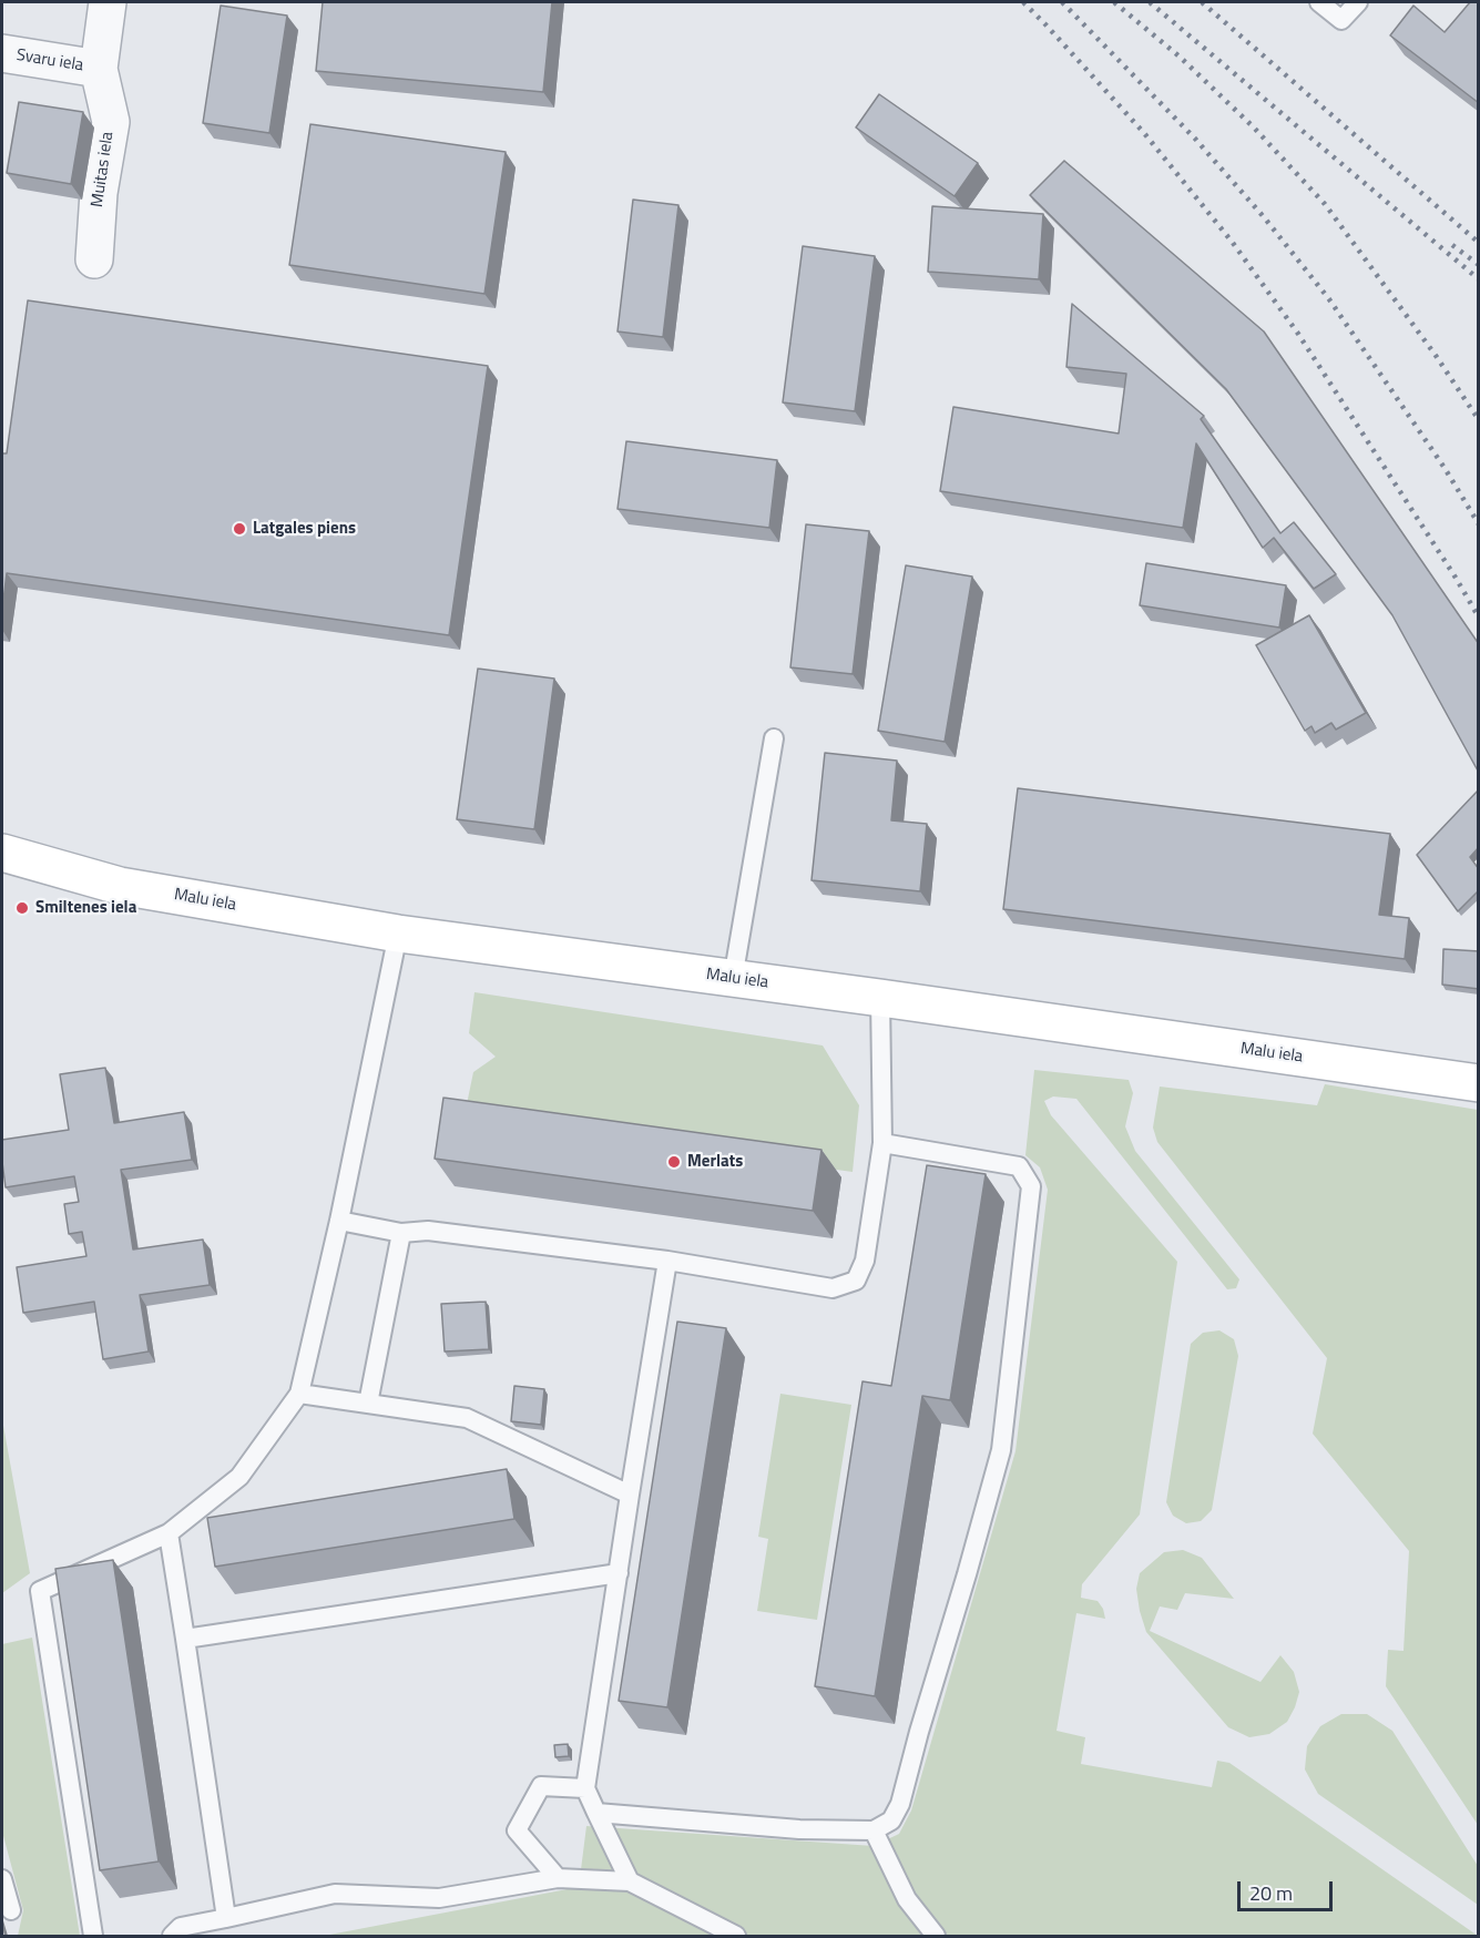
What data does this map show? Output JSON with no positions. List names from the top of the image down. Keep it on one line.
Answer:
{"streets":{"street":["Svaru iela","Muitas iela","Malu iela"]},"crossings":[["Svaru iela","Muitas iela"]],"places":["Latgales piens","Smiltenes iela","Merlats"],"scale_bar":"20 m"}
